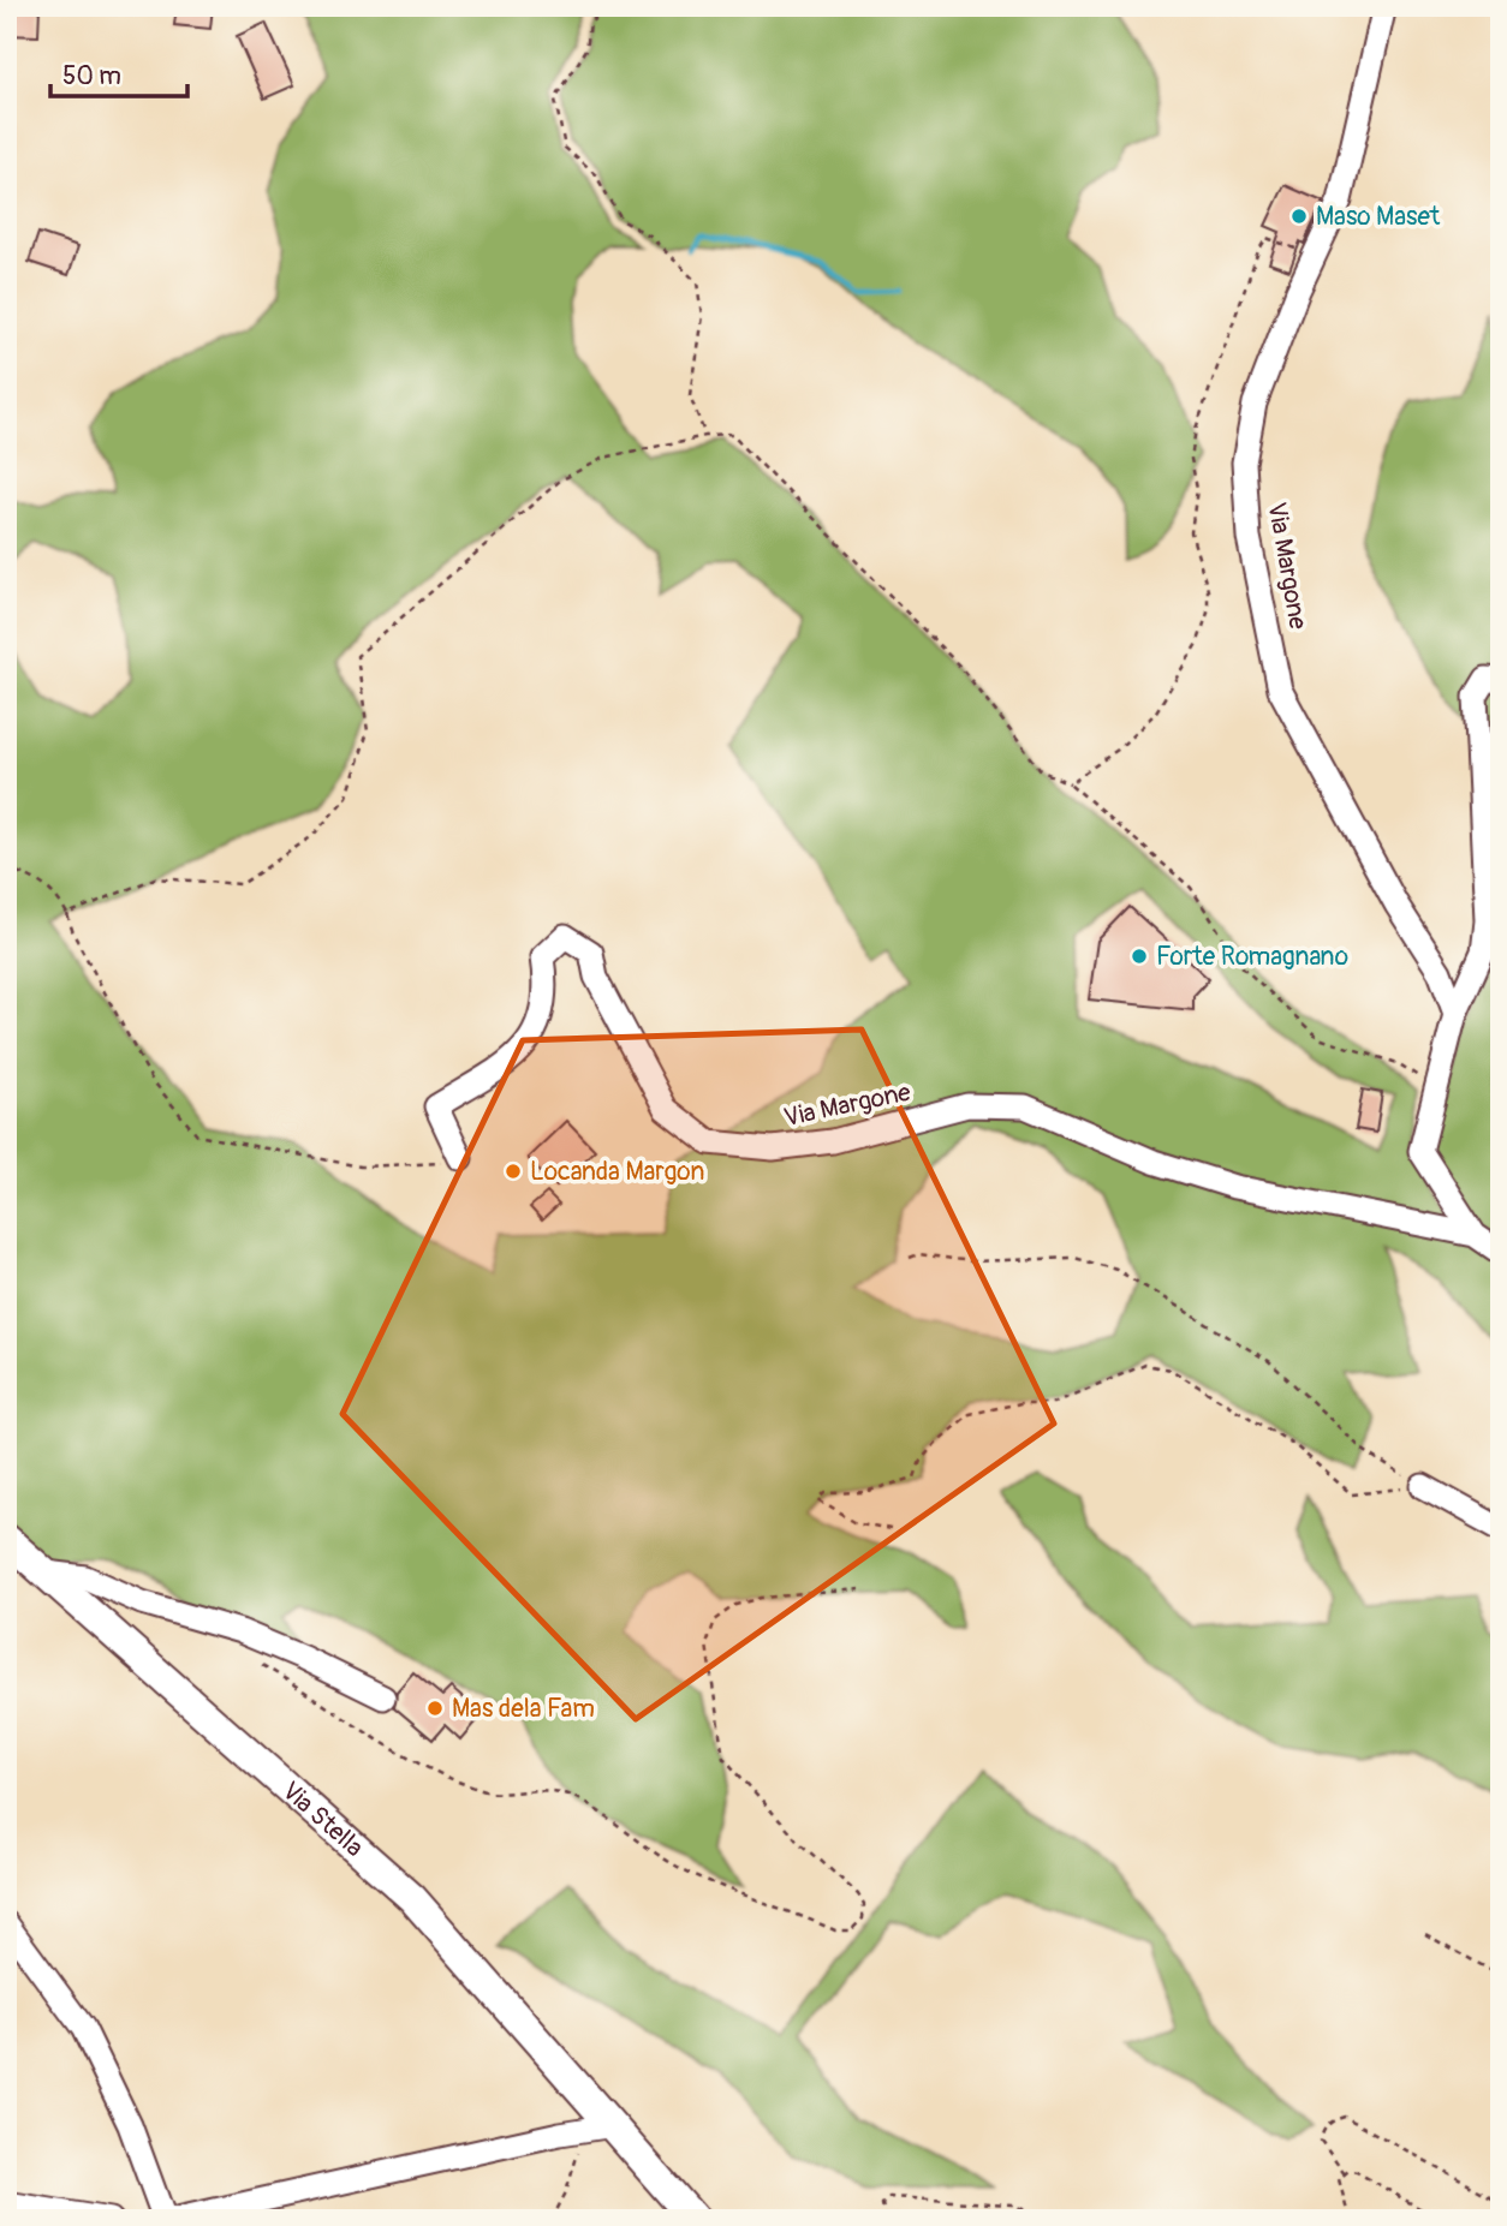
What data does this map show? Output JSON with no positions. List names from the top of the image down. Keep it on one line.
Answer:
{"streets":{"main road":["Via Stella"],"street":["Via Margone"]},"places":["Maso Maset","Forte Romagnano","Locanda Margon","Mas dela Fam"],"scale_bar":"50 m"}
